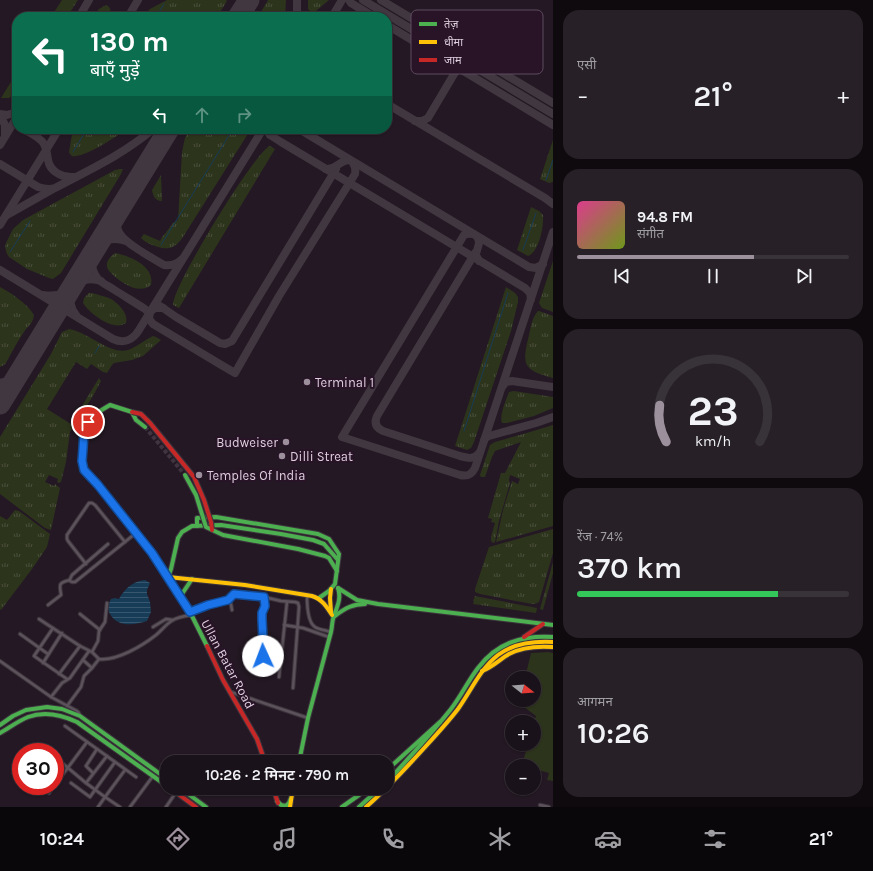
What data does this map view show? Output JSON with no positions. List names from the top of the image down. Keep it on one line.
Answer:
{"streets":{"main road":["Ullan Batar Road"]},"places":["Terminal 1","Budweiser","Dilli Streat","Temples Of India"],"legend":["तेज़","धीमा","जाम"],"north":"right","page":{"tile":["एसी",["रेंज · 74%","370 km"],["आगमन","10:26"]],"turn":["130 m","बाएँ मुड़ें"],"heat":["−","21°","+"],"song":["94.8 FM","संगीत"],"map_buttons":["+","−"],"limit":"30","trip":"10:26 · 2 मिनट · 790 m","tabs":["10:24","21°"],"gauge":["23","km/h"]}}
